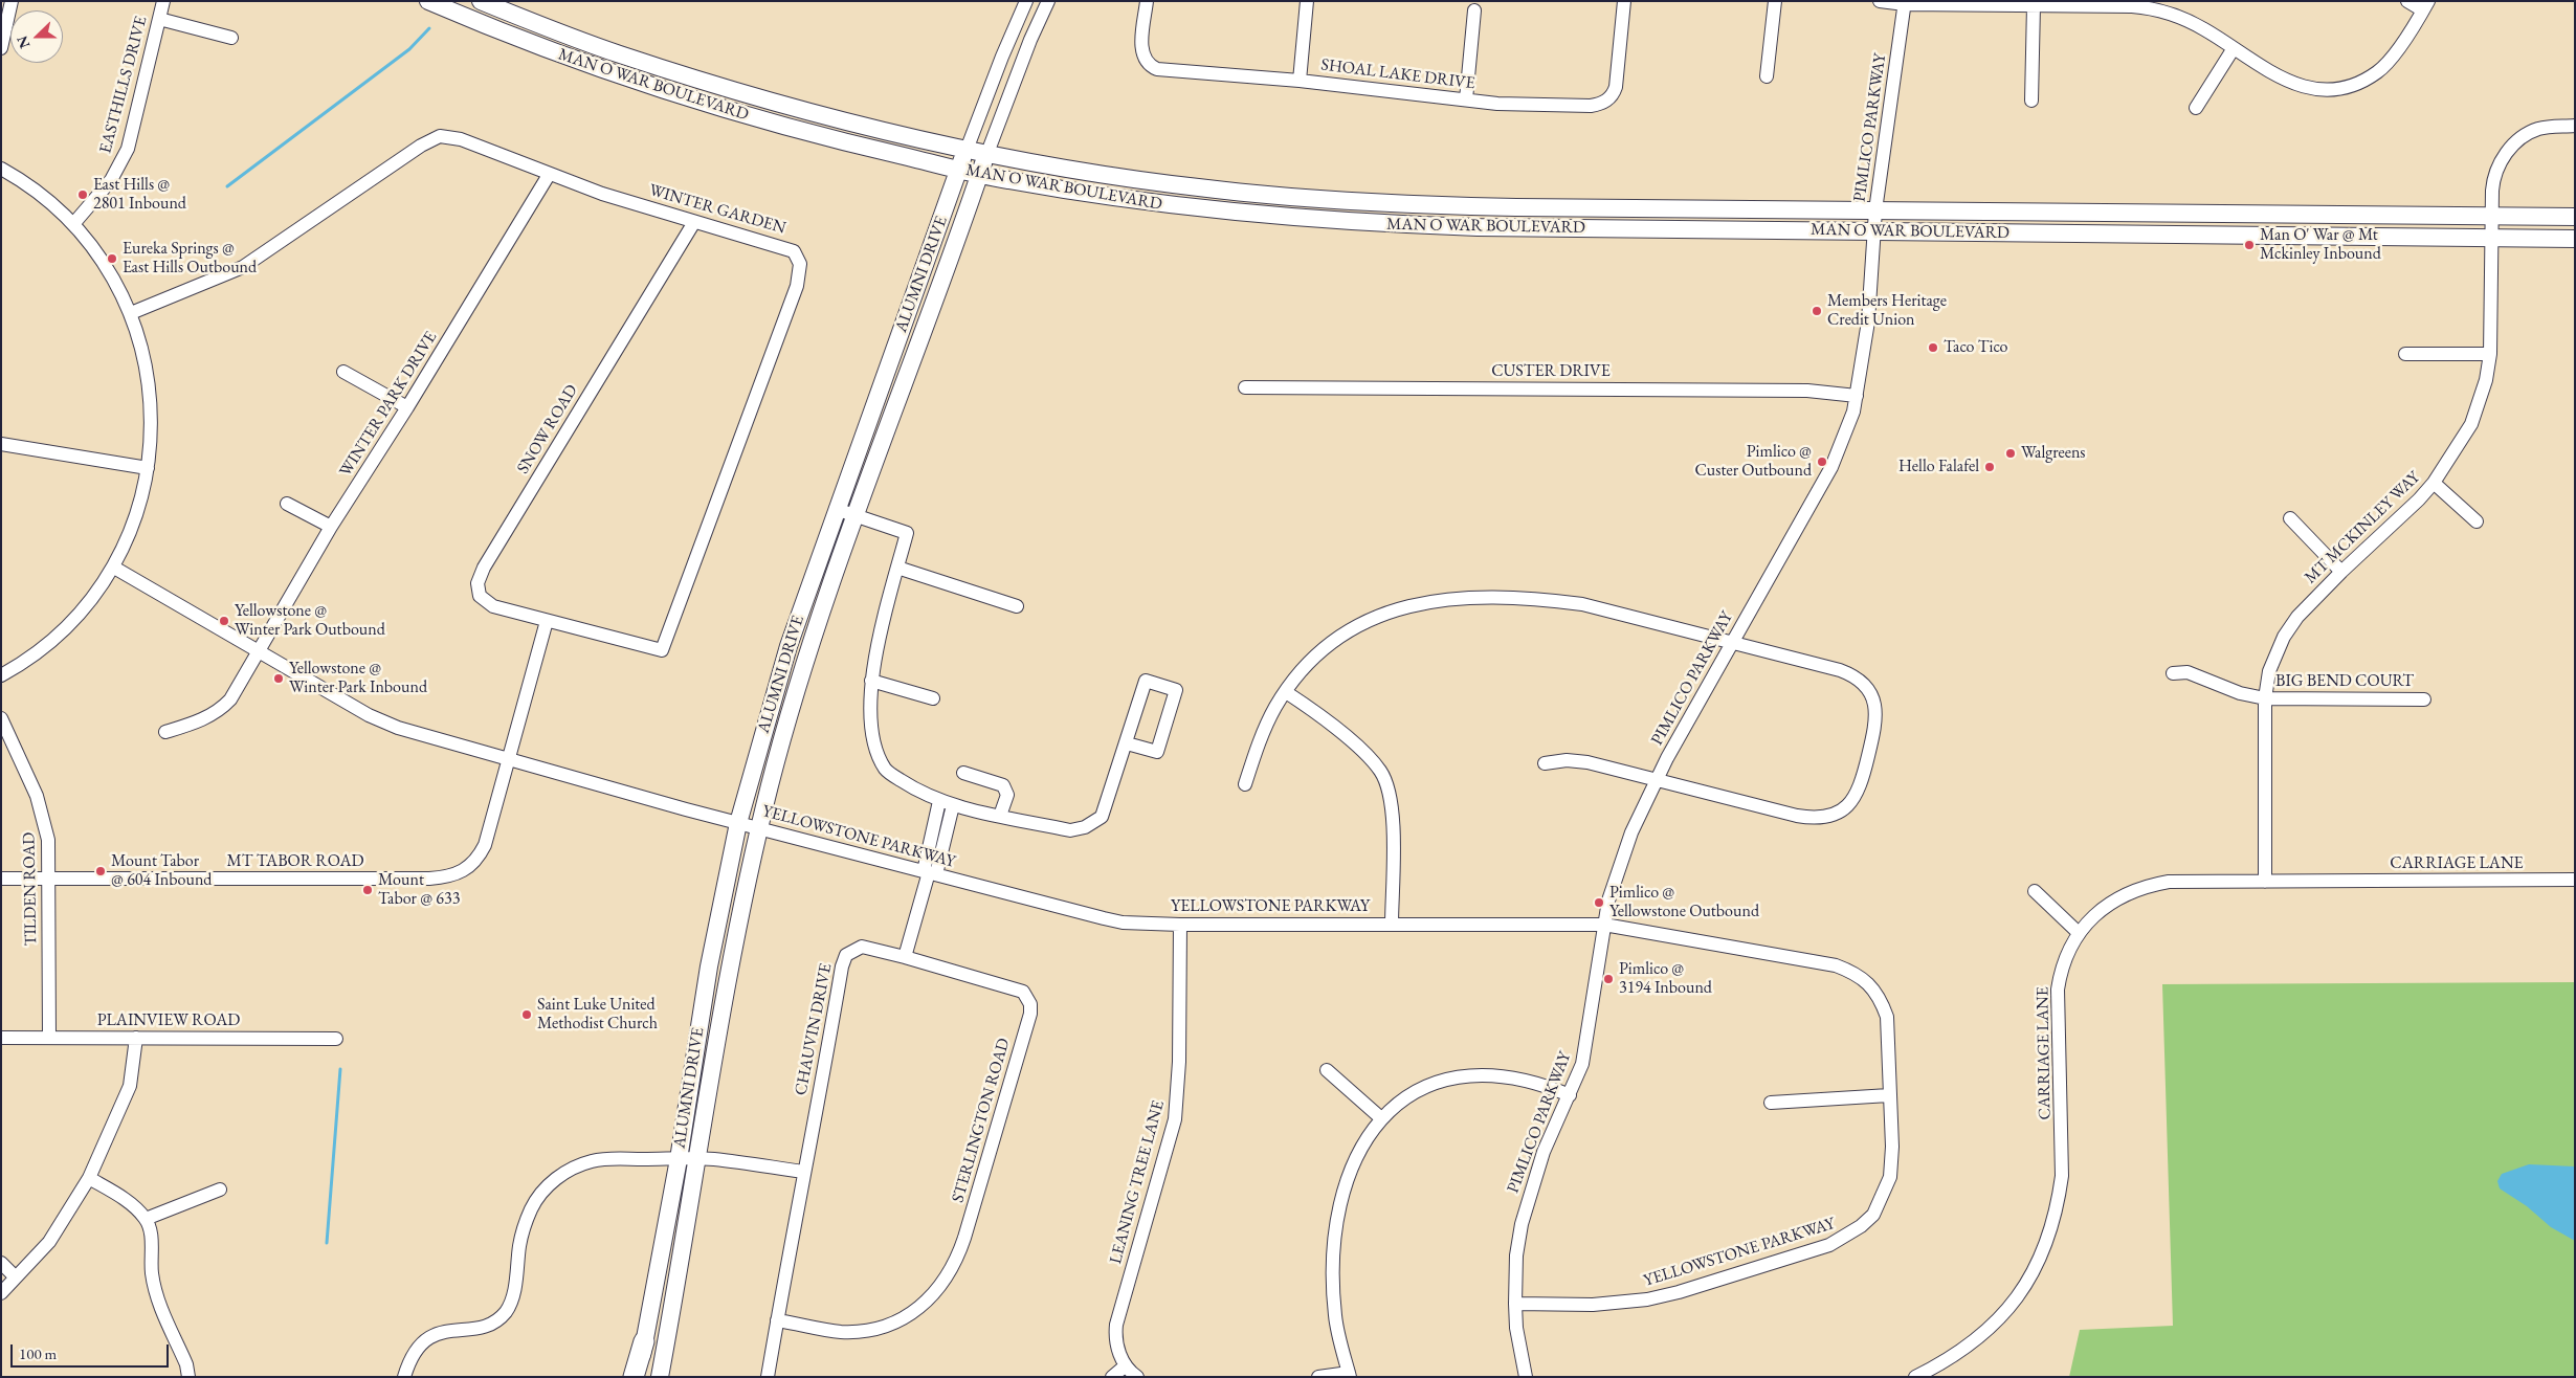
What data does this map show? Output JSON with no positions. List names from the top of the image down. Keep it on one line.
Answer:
{"streets":{"main road":["MAN O WAR BOULEVARD","ALUMNI DRIVE"],"street":["SHOAL LAKE DRIVE","EASTHILLS DRIVE","PIMLICO PARKWAY","WINTER GARDEN","CUSTER DRIVE","WINTER PARK DRIVE","SNOW ROAD","MT MCKINLEY WAY","BIG BEND COURT","YELLOWSTONE PARKWAY","MT TABOR ROAD","CARRIAGE LANE","TILDEN ROAD","PLAINVIEW ROAD","CHAUVIN DRIVE","STERLINGTON ROAD","LEANING TREE LANE"]},"crossings":[["MAN O WAR BOULEVARD","PIMLICO PARKWAY"],["MAN O WAR BOULEVARD","ALUMNI DRIVE"],["MAN O WAR BOULEVARD","MT MCKINLEY WAY"],["PIMLICO PARKWAY","CUSTER DRIVE"],["PIMLICO PARKWAY","YELLOWSTONE PARKWAY"],["WINTER GARDEN","WINTER PARK DRIVE"],["WINTER GARDEN","SNOW ROAD"],["ALUMNI DRIVE","YELLOWSTONE PARKWAY"],["WINTER PARK DRIVE","YELLOWSTONE PARKWAY"],["MT MCKINLEY WAY","BIG BEND COURT"],["MT MCKINLEY WAY","CARRIAGE LANE"],["YELLOWSTONE PARKWAY","MT TABOR ROAD"],["YELLOWSTONE PARKWAY","LEANING TREE LANE"],["MT TABOR ROAD","TILDEN ROAD"],["TILDEN ROAD","PLAINVIEW ROAD"],["CHAUVIN DRIVE","STERLINGTON ROAD"]],"places":["East Hills @ 2801 Inbound","Man O' War @ Mt Mckinley Inbound","Eureka Springs @ East Hills Outbound","Members Heritage Credit Union","Taco Tico","Walgreens","Pimlico @ Custer Outbound","Hello Falafel","Yellowstone @ Winter Park Outbound","Yellowstone @ Winter Park Inbound","Mount Tabor @ 604 Inbound","Mount Tabor @ 633","Pimlico @ Yellowstone Outbound","Pimlico @ 3194 Inbound","Saint Luke United Methodist Church"],"scale_bar":"100 m","north":"left"}
